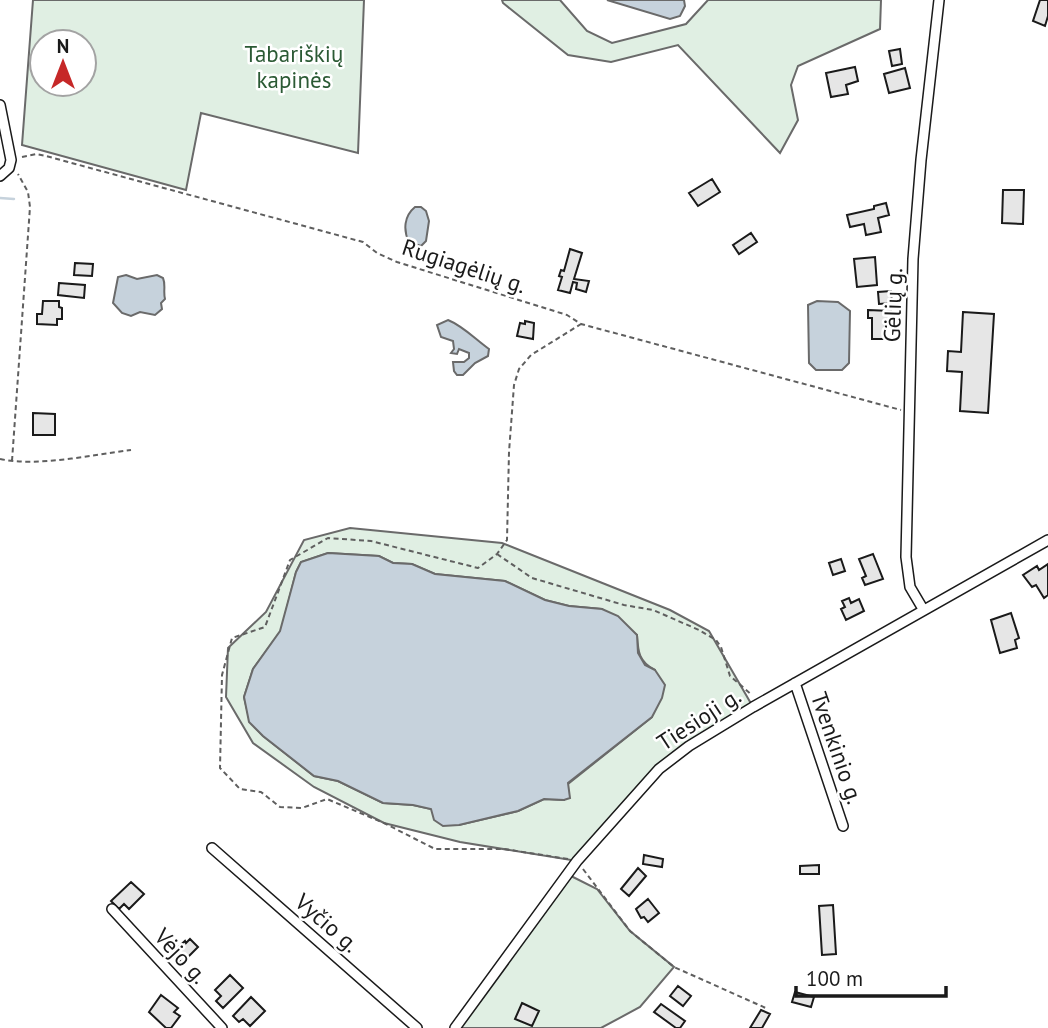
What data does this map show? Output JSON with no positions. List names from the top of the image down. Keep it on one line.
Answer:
{"streets":{"street":["Gėlių g.","Tiesioji g.","Tvenkinio g.","Vyčio g.","Vėjo g."],"path":["Rugiagėlių g."]},"crossings":[["Rugiagėlių g.","Gėlių g."],["Gėlių g.","Tiesioji g."],["Tiesioji g.","Tvenkinio g."]],"parks":["Tabariškių kapinės"],"scale_bar":"100 m","north":"top"}
